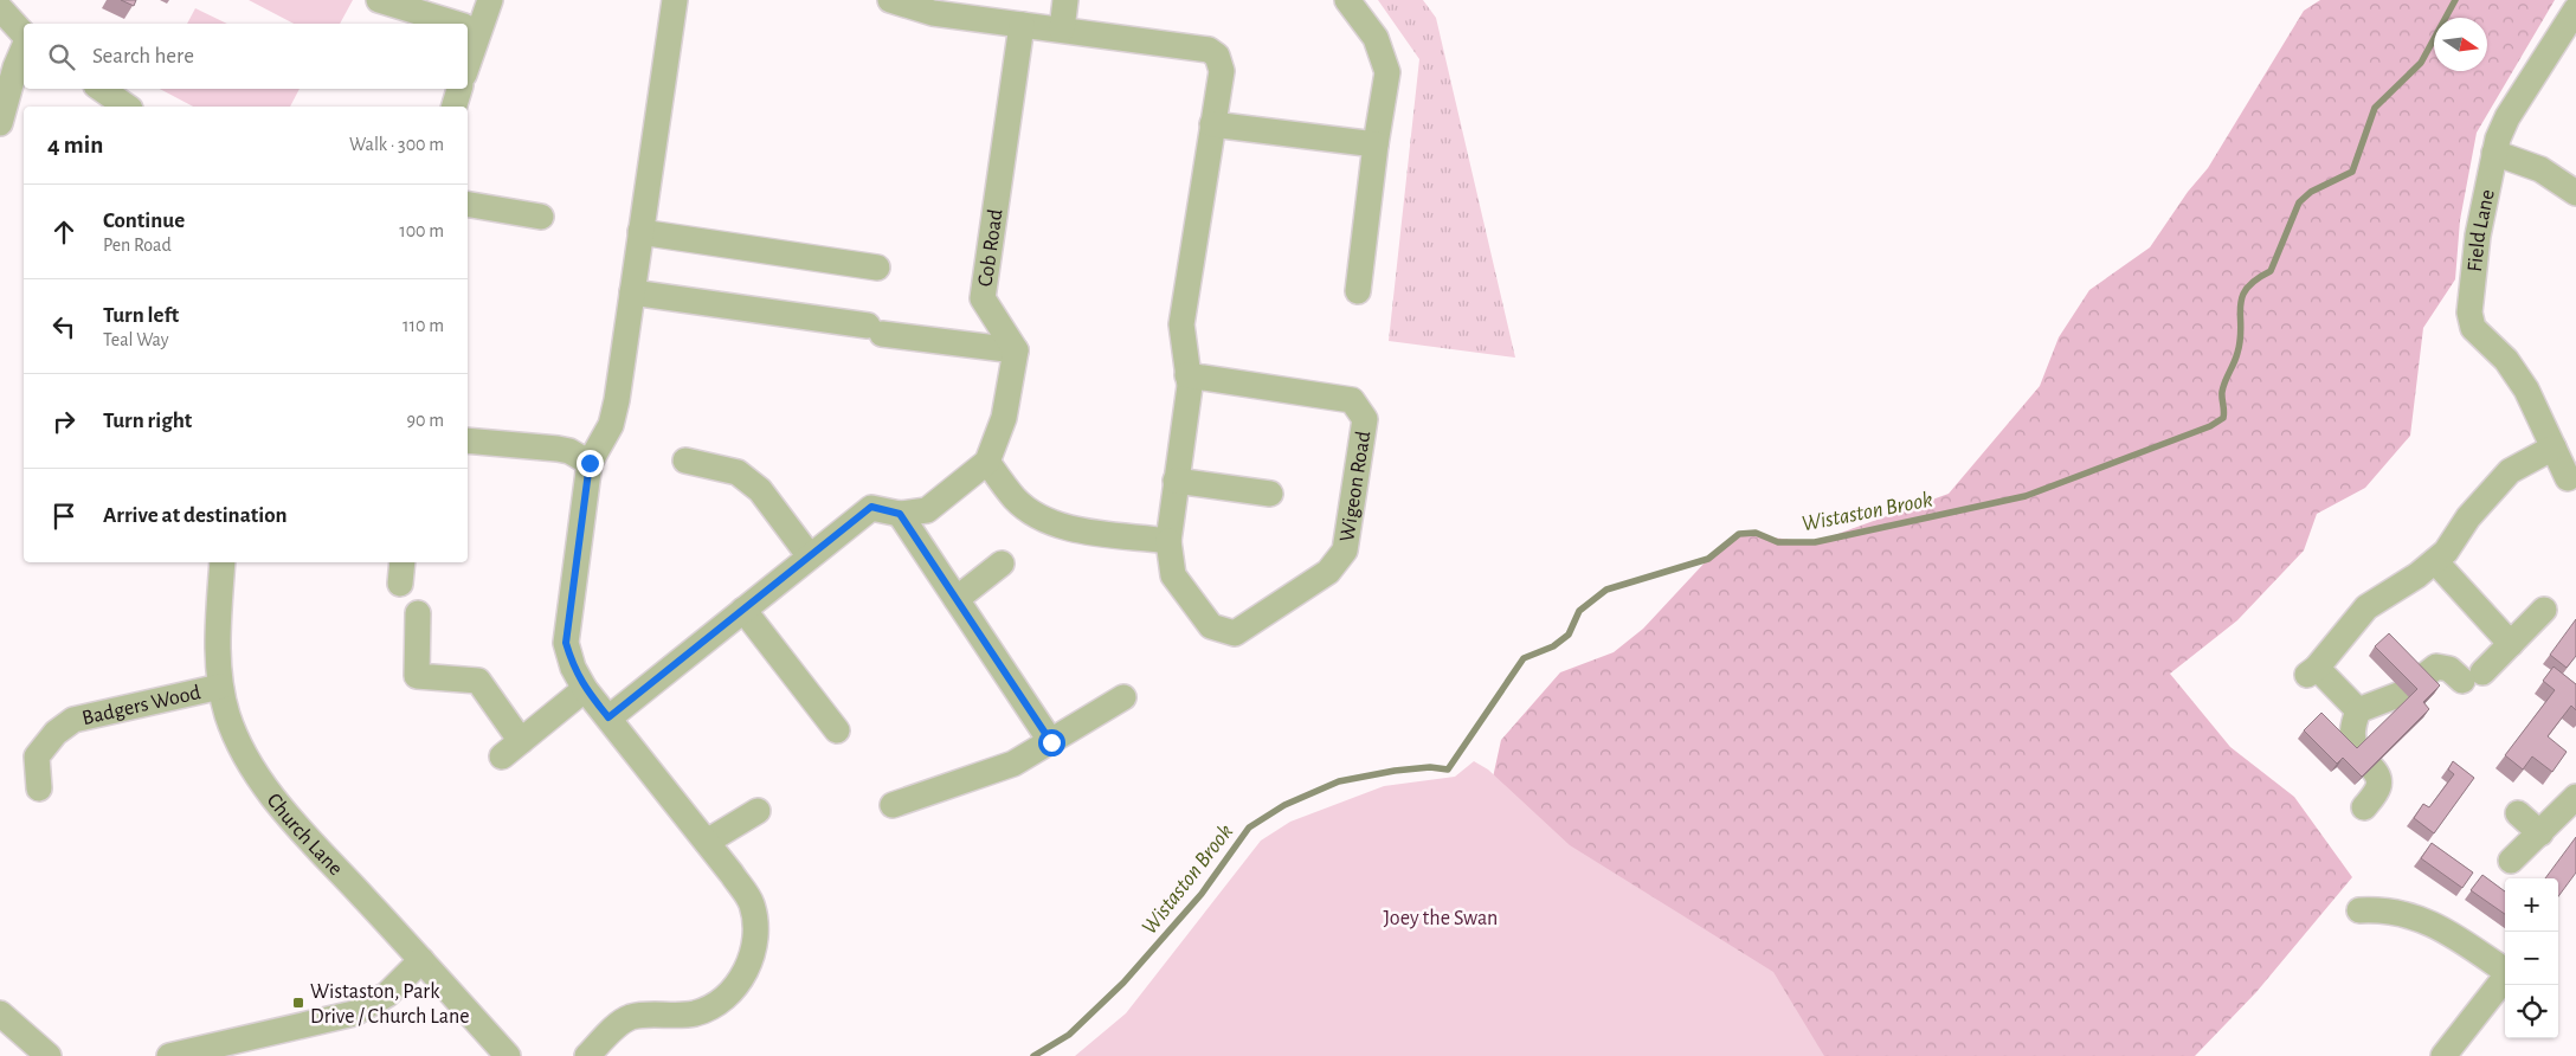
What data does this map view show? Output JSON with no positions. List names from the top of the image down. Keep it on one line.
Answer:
{"streets":{"street":["Field Lane","Cob Road","Wigeon Road","Badgers Wood","Church Lane"]},"crossings":[["Badgers Wood","Church Lane"]],"water":["Wistaston Brook"],"parks":["Joey the Swan"],"places":{"transit":["Wistaston, Park Drive / Church Lane"]},"north":"right","page":{"search":"Search here","heading":["4 min","Walk · 300 m"],"list":[["Continue","Pen Road","100 m"],["Turn left","Teal Way","110 m"],["Turn right","90 m"],"Arrive at destination"],"map_buttons":["+","−"]}}
